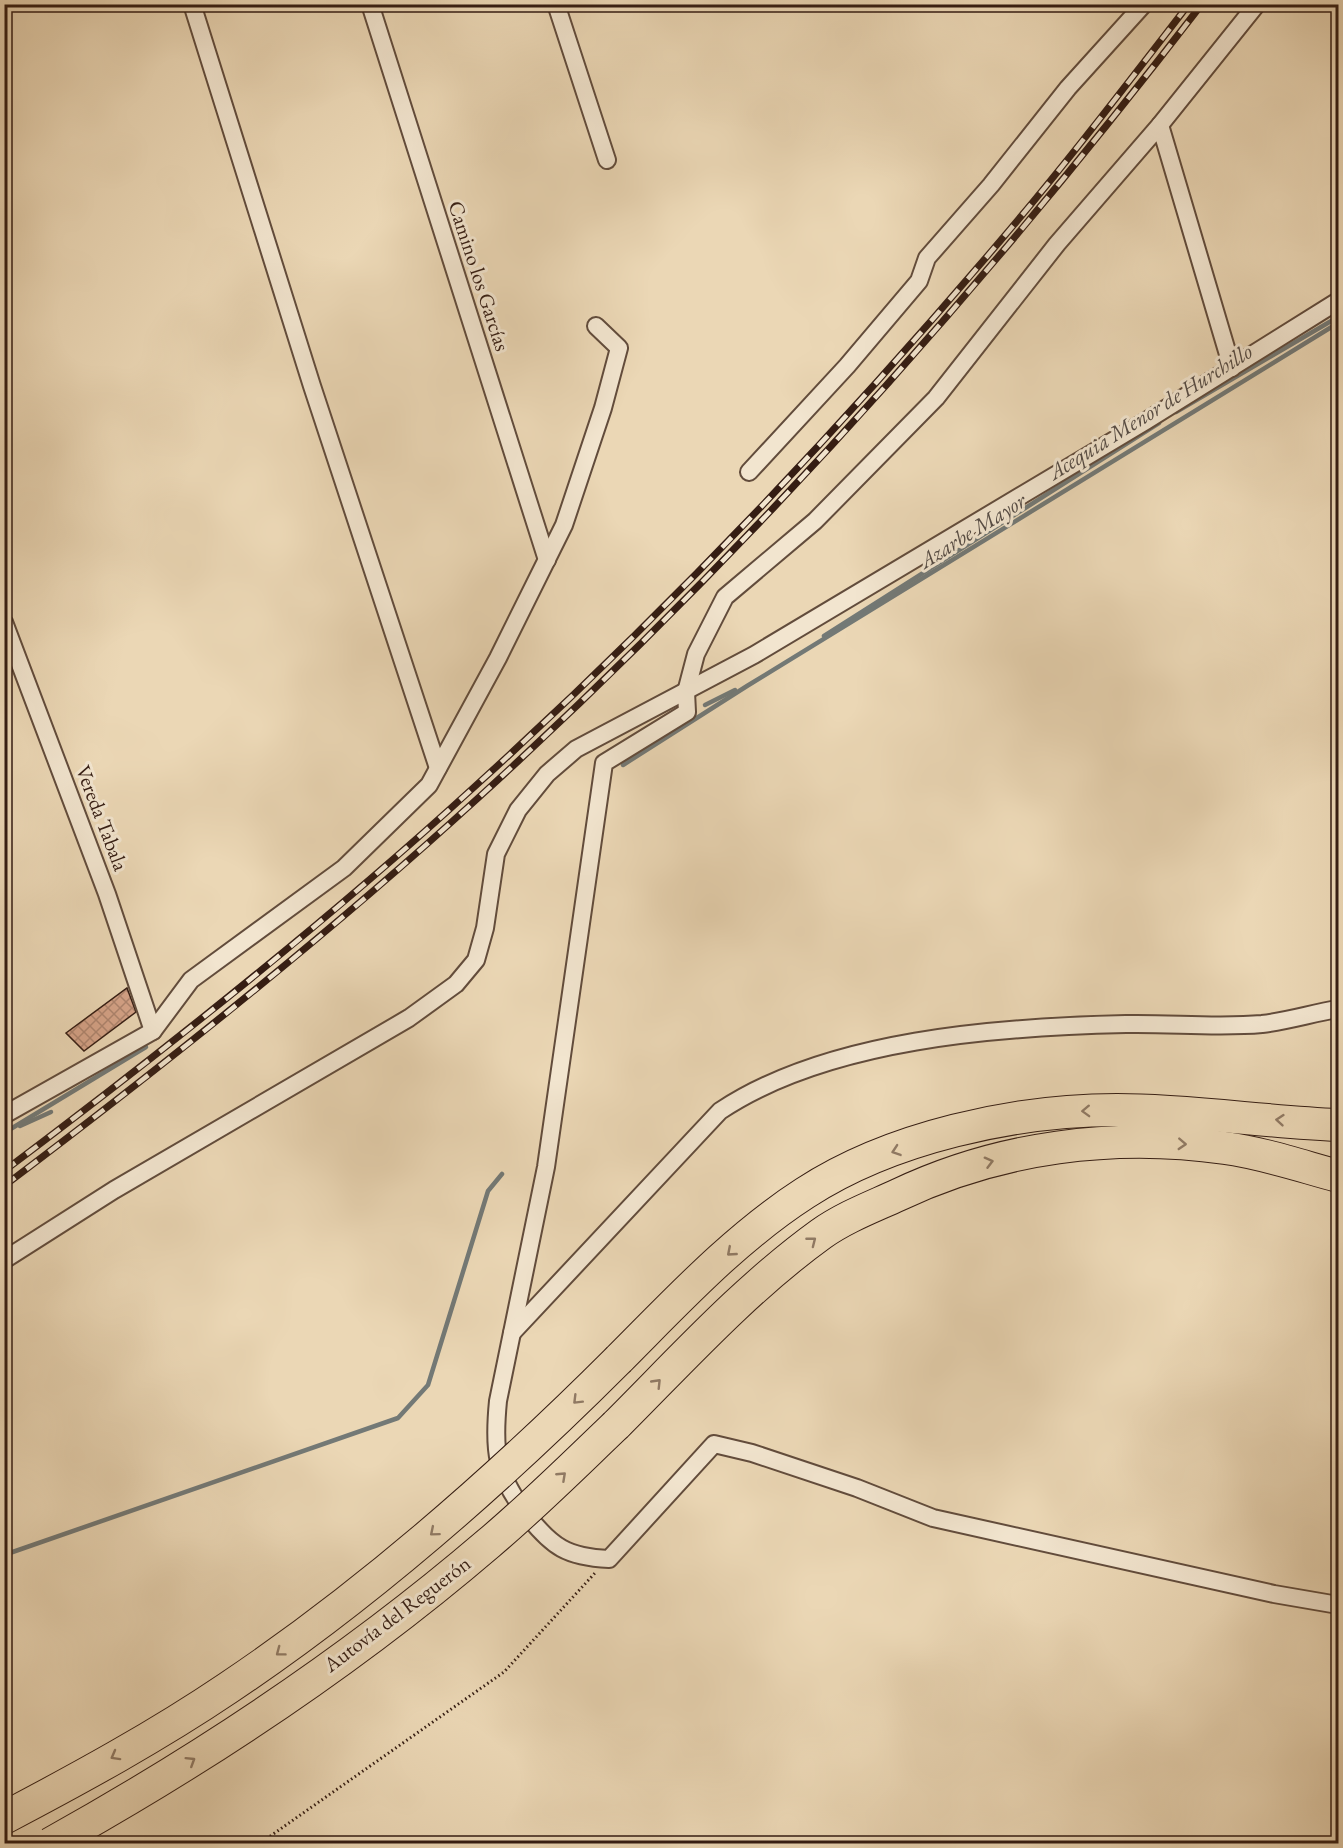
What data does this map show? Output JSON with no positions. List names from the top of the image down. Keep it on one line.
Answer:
{"streets":{"highway":["Autovía del Reguerón"],"street":["Camino los Garcías","Vereda Tabala"]},"water":["Acequia Menor de Hurchillo","Azarbe Mayor"]}
